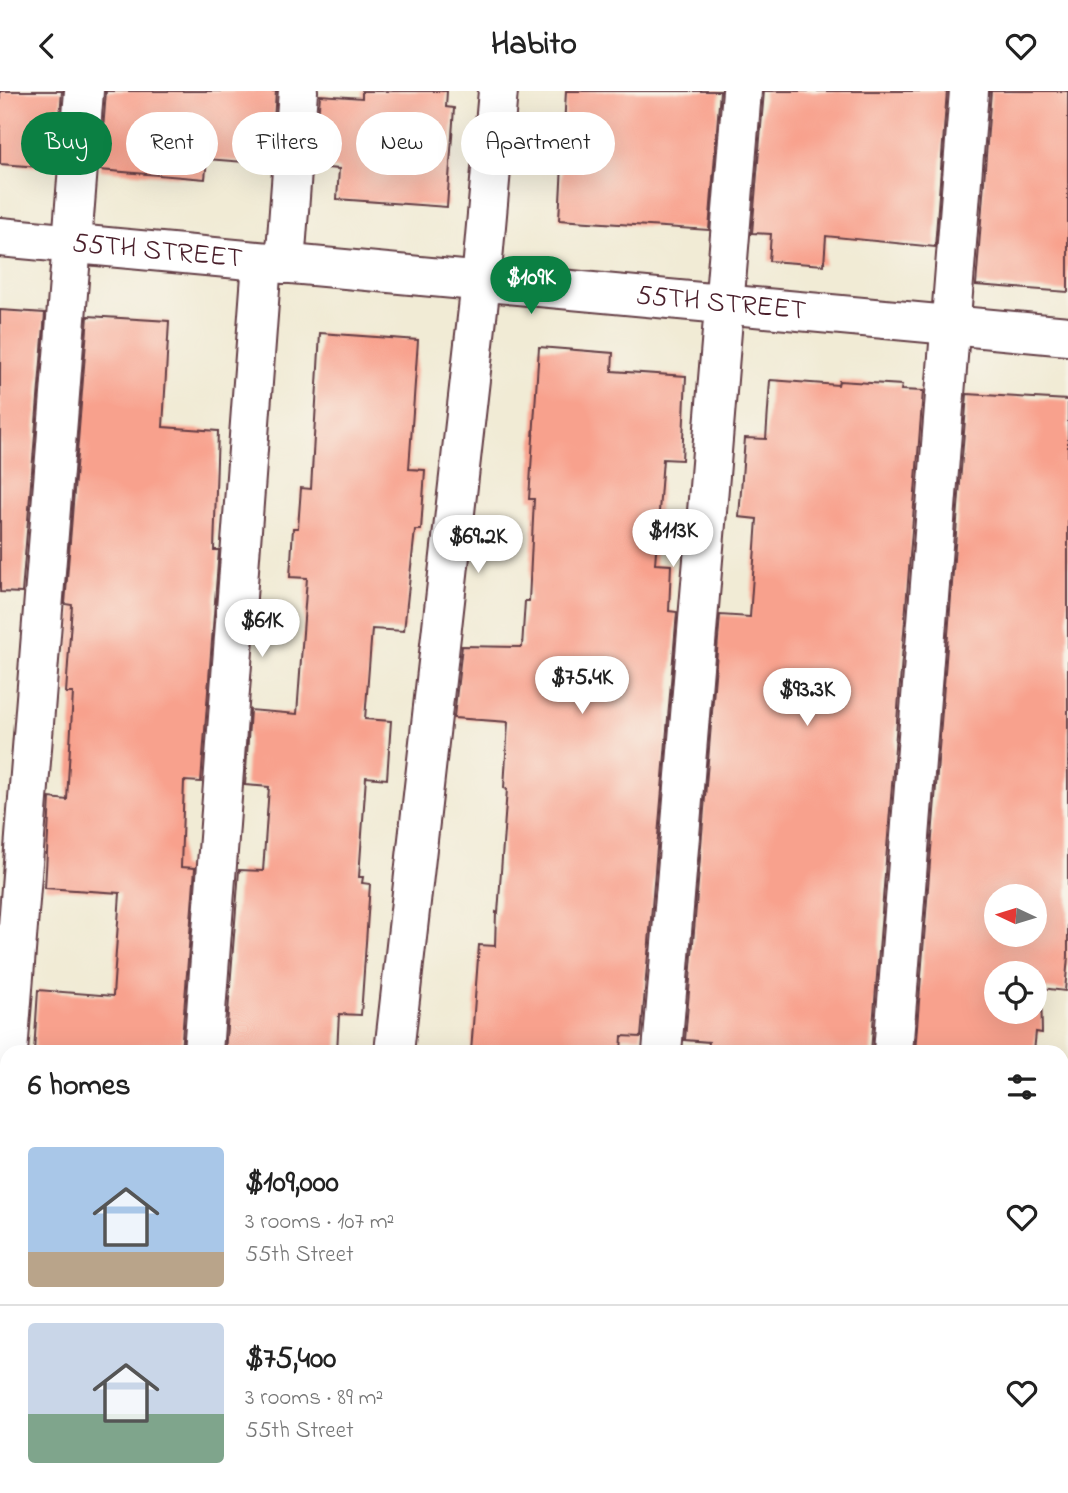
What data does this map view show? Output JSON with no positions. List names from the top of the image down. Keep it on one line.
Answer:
{"streets":{"street":["55TH STREET"]},"north":"left","page":{"header":"Habito","chip":["Buy","Rent","Filters","New","Apartment"],"price":["$109K","$113K","$69.2K","$61K","$75.4K","$93.3K"],"heading":"6 homes","list":[{"name":"$109,000","note":"3 rooms · 107 m² · 55th Street"},{"name":"$75,400","note":"3 rooms · 89 m² · 55th Street"}]}}
